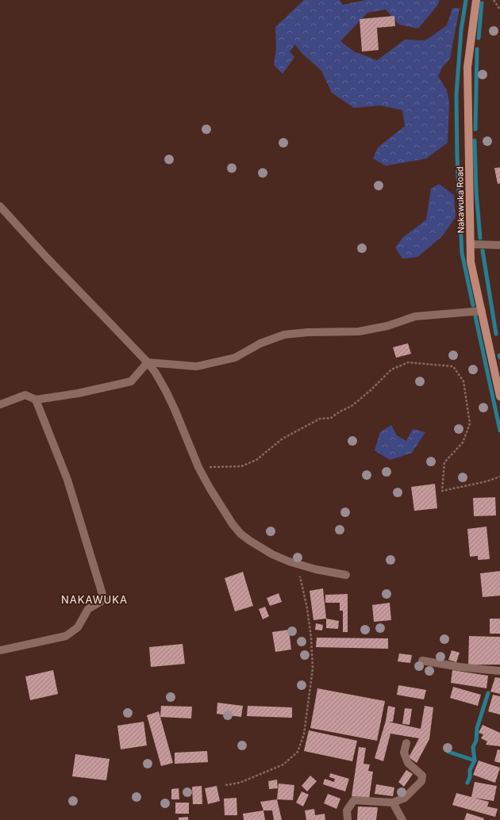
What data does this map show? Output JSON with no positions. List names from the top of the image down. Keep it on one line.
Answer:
{"streets":{"main road":["Nakawuka Road"]},"districts":["NAKAWUKA"]}
